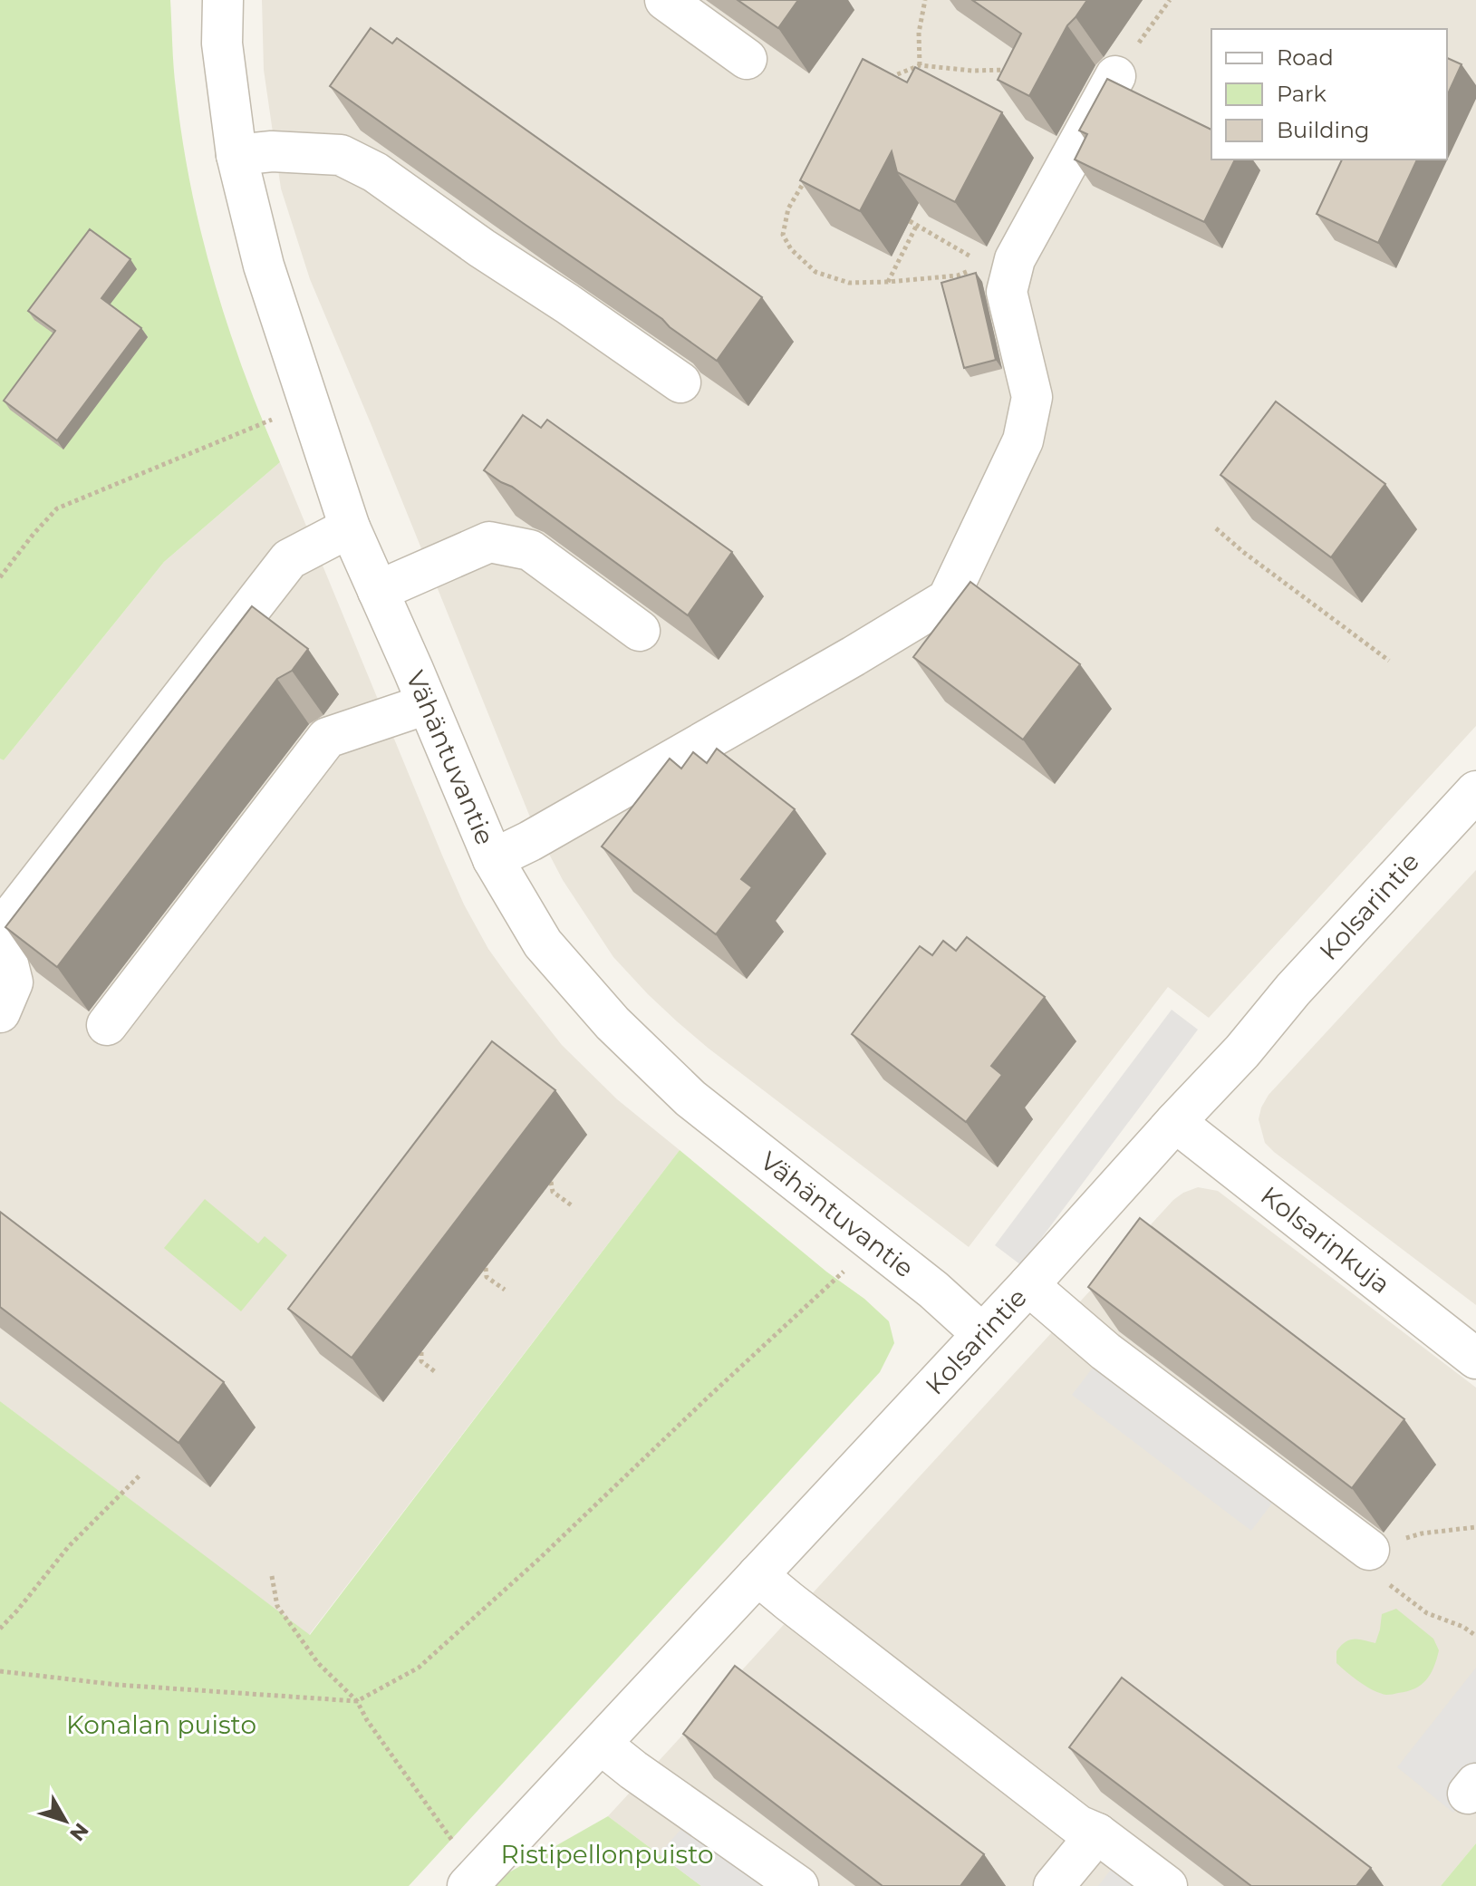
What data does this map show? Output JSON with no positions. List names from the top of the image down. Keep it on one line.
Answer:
{"streets":{"street":["Vähäntuvantie","Kolsarintie","Kolsarinkuja"]},"crossings":[["Vähäntuvantie","Kolsarintie"],["Kolsarintie","Kolsarinkuja"]],"parks":["Konalan puisto","Ristipellonpuisto"],"legend":["Road","Park","Building"],"north":"bottom right"}
